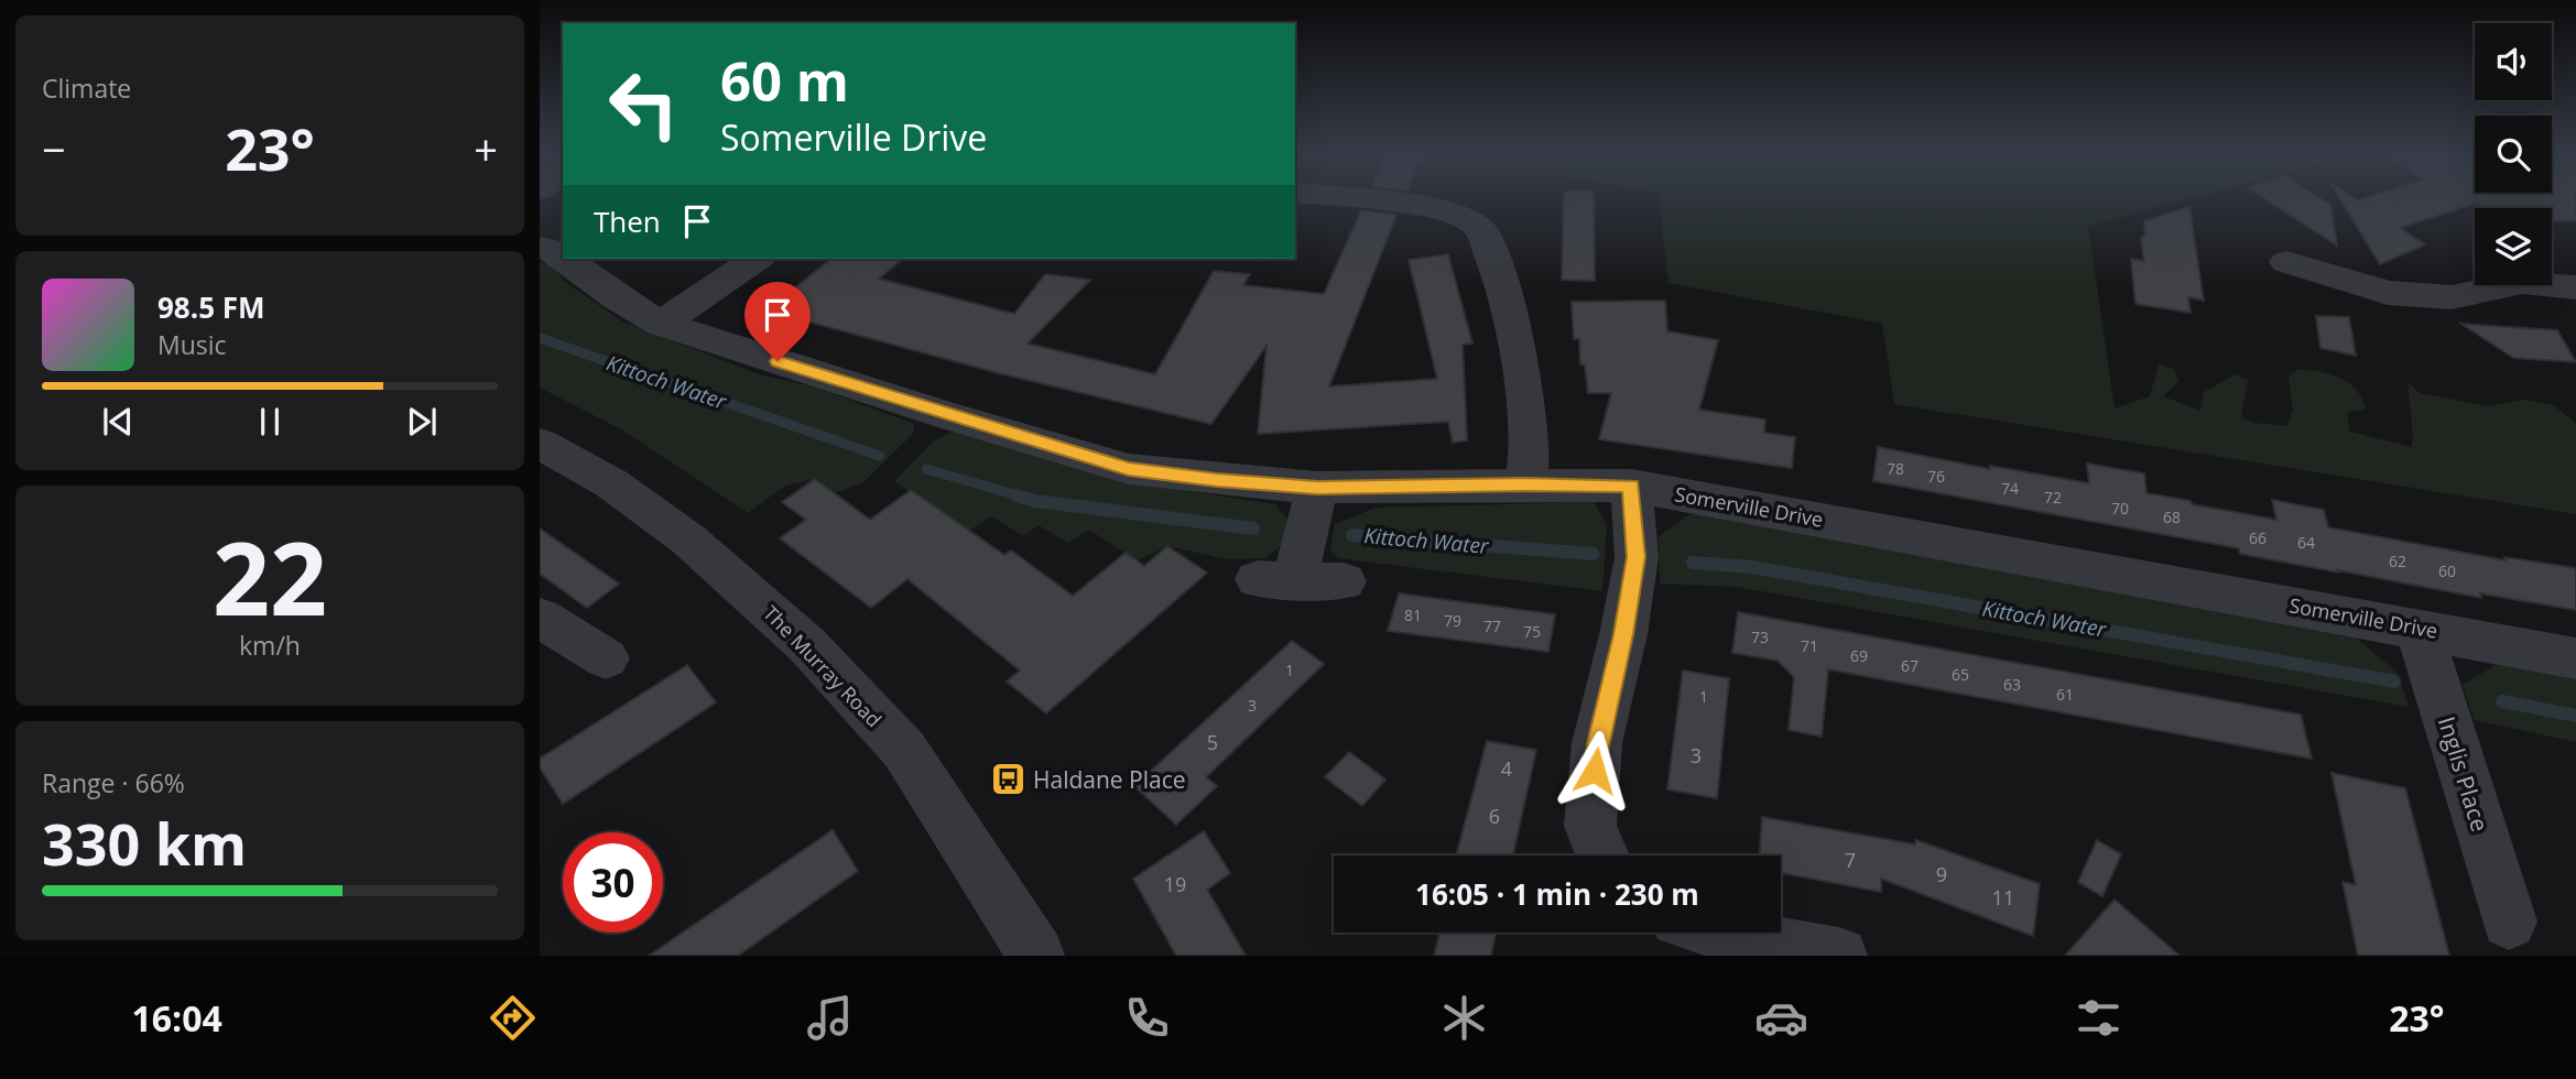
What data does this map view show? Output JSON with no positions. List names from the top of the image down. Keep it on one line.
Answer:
{"streets":{"street":["Somerville Drive","The Murray Road","Inglis Place"]},"crossings":[["Somerville Drive","Inglis Place"]],"water":["Kittoch Water"],"places":{"bus stop":["Haldane Place"]},"house_numbers":["78","76","74","72","70","68","66","64","62","60","81","79","77","75","73","71","69","67","1","65","63","61","1","3","5","3","4","6","7","9","19","11"],"page":{"tile":["Climate",["22","km/h"],["Range · 66%","330 km"]],"turn":["60 m","Somerville Drive"],"heat":["−","23°","+"],"then":"Then","song":["98.5 FM","Music"],"limit":"30","trip":"16:05 · 1 min · 230 m","tabs":["16:04","23°"]}}
